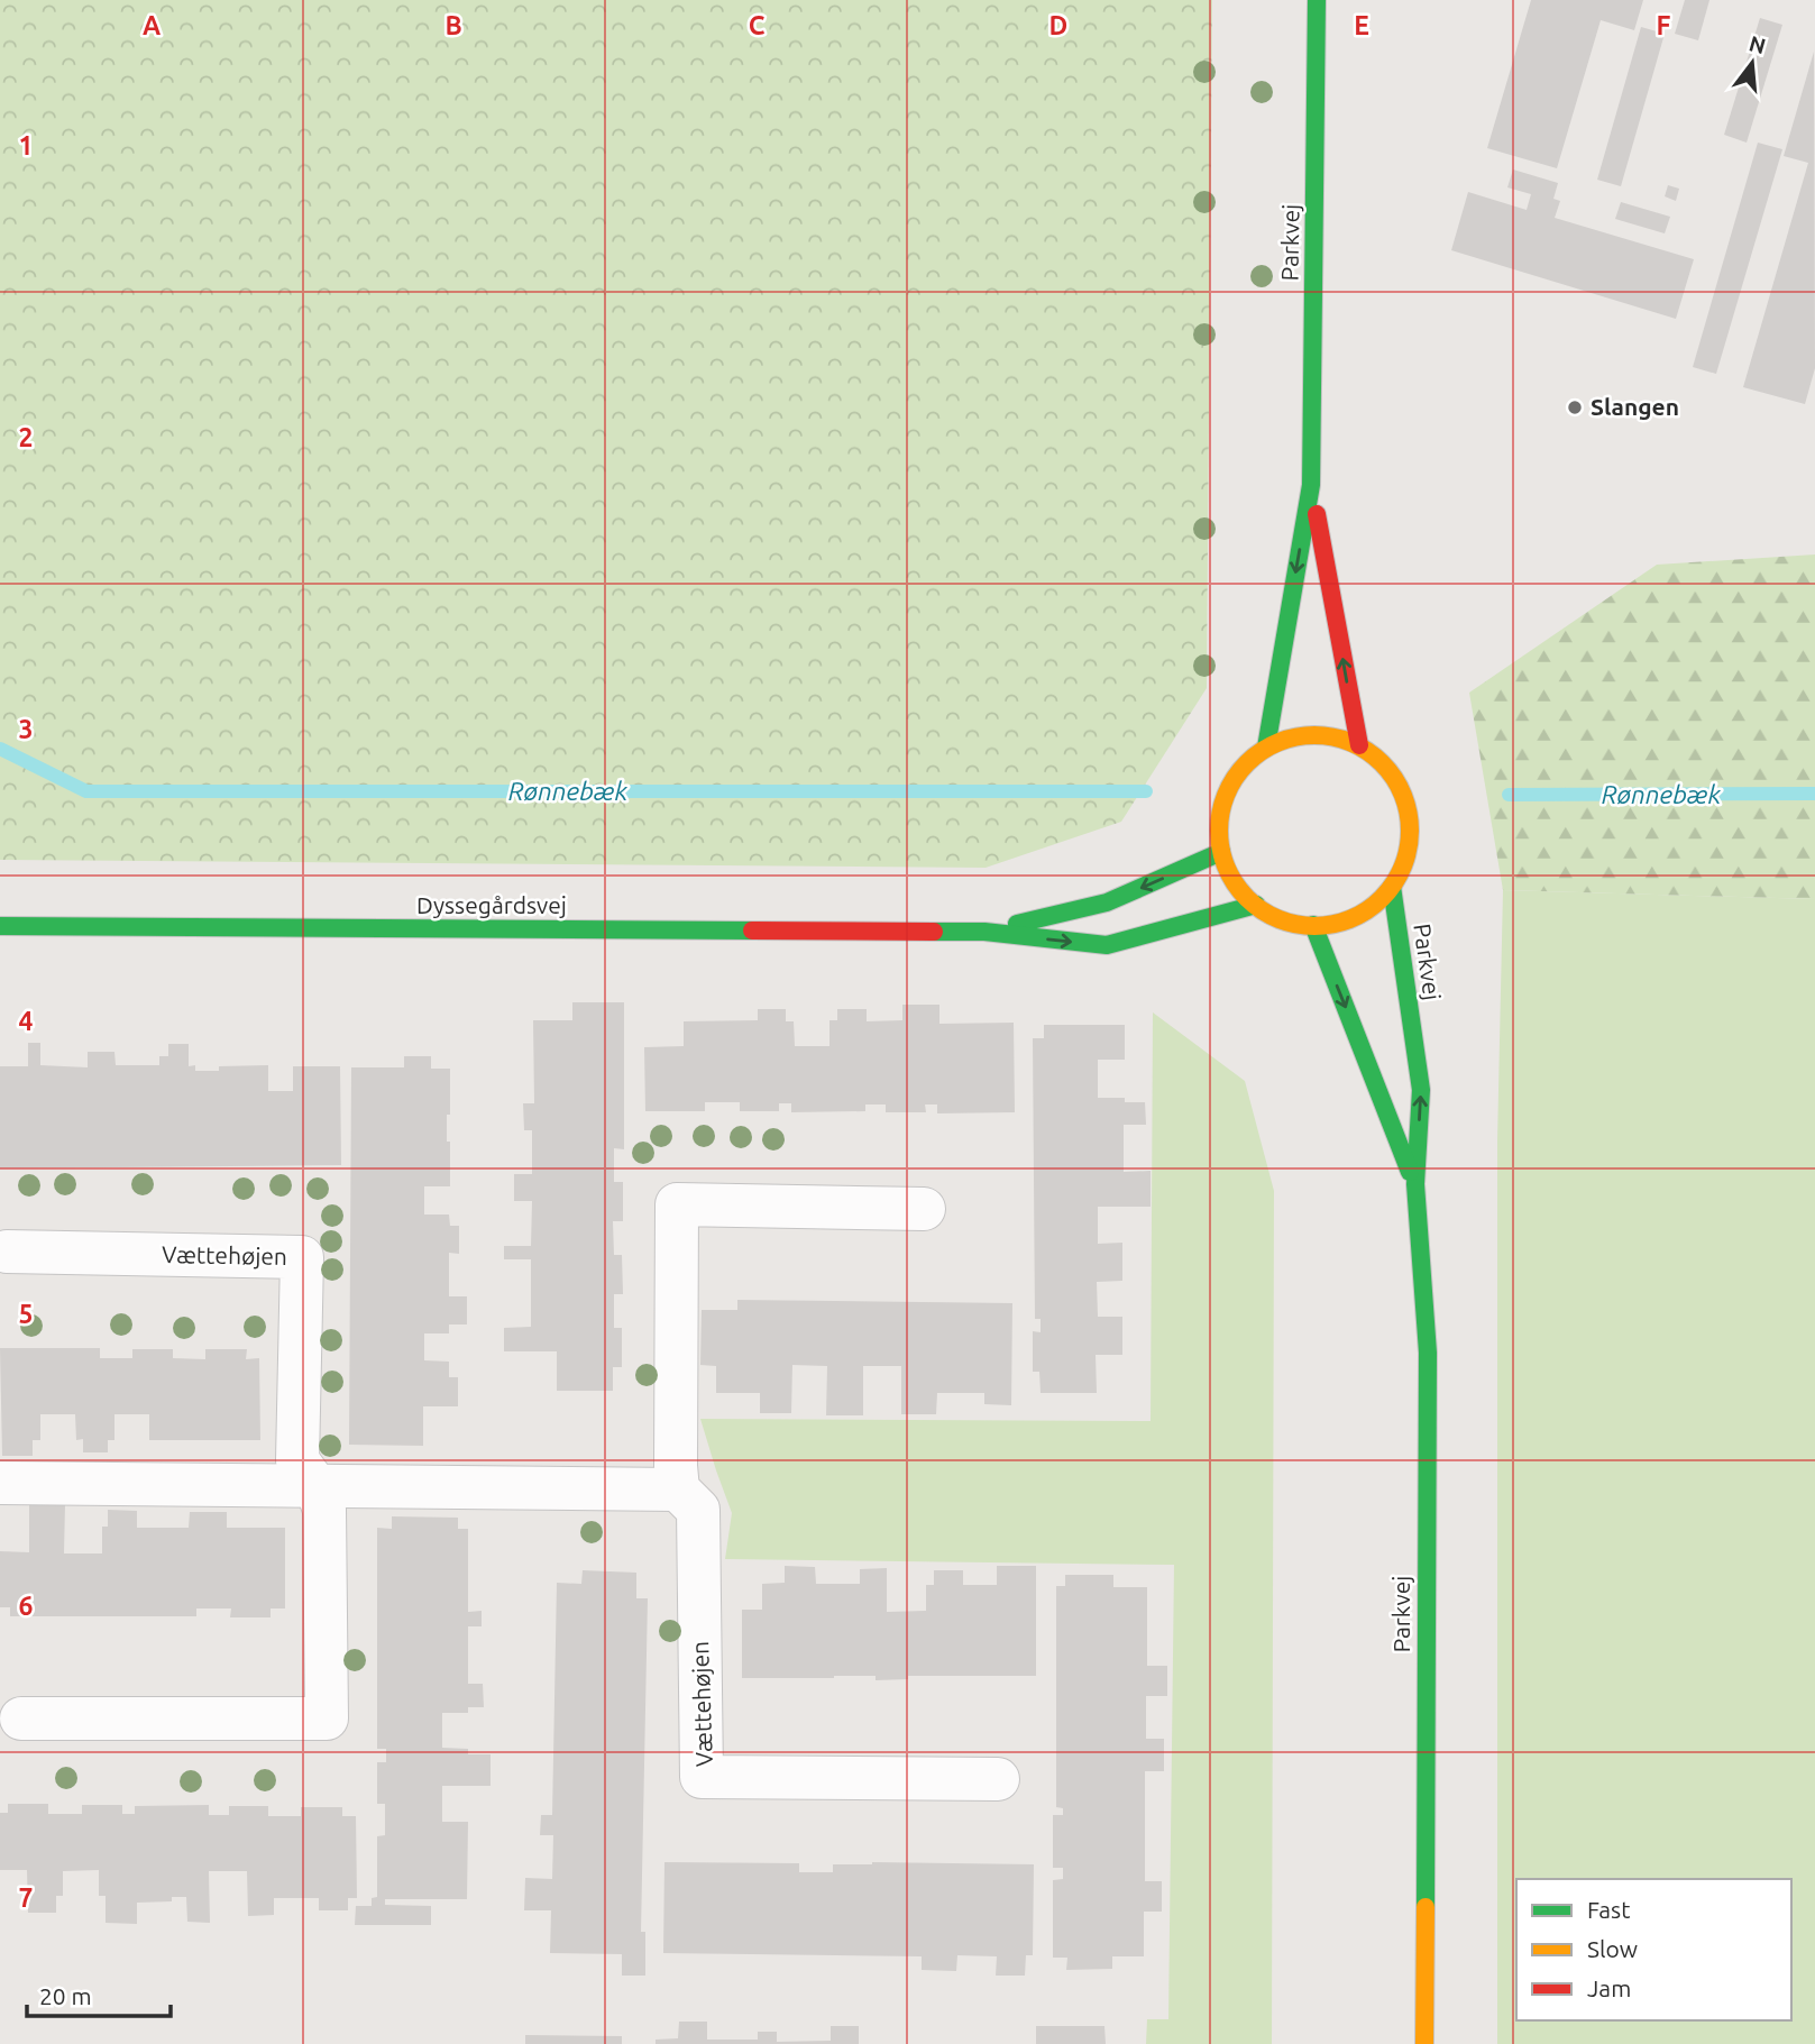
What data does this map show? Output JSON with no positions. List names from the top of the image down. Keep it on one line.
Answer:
{"streets":{"street":["Parkvej","Dyssegårdsvej","Vættehøjen"]},"crossings":[["Parkvej","Dyssegårdsvej"]],"water":["Rønnebæk"],"places":["Slangen"],"legend":["Fast","Slow","Jam"],"scale_bar":"20 m","north":"top","grid":{"columns":["A","B","C","D","E","F"],"rows":["1","2","3","4","5","6","7"]}}
